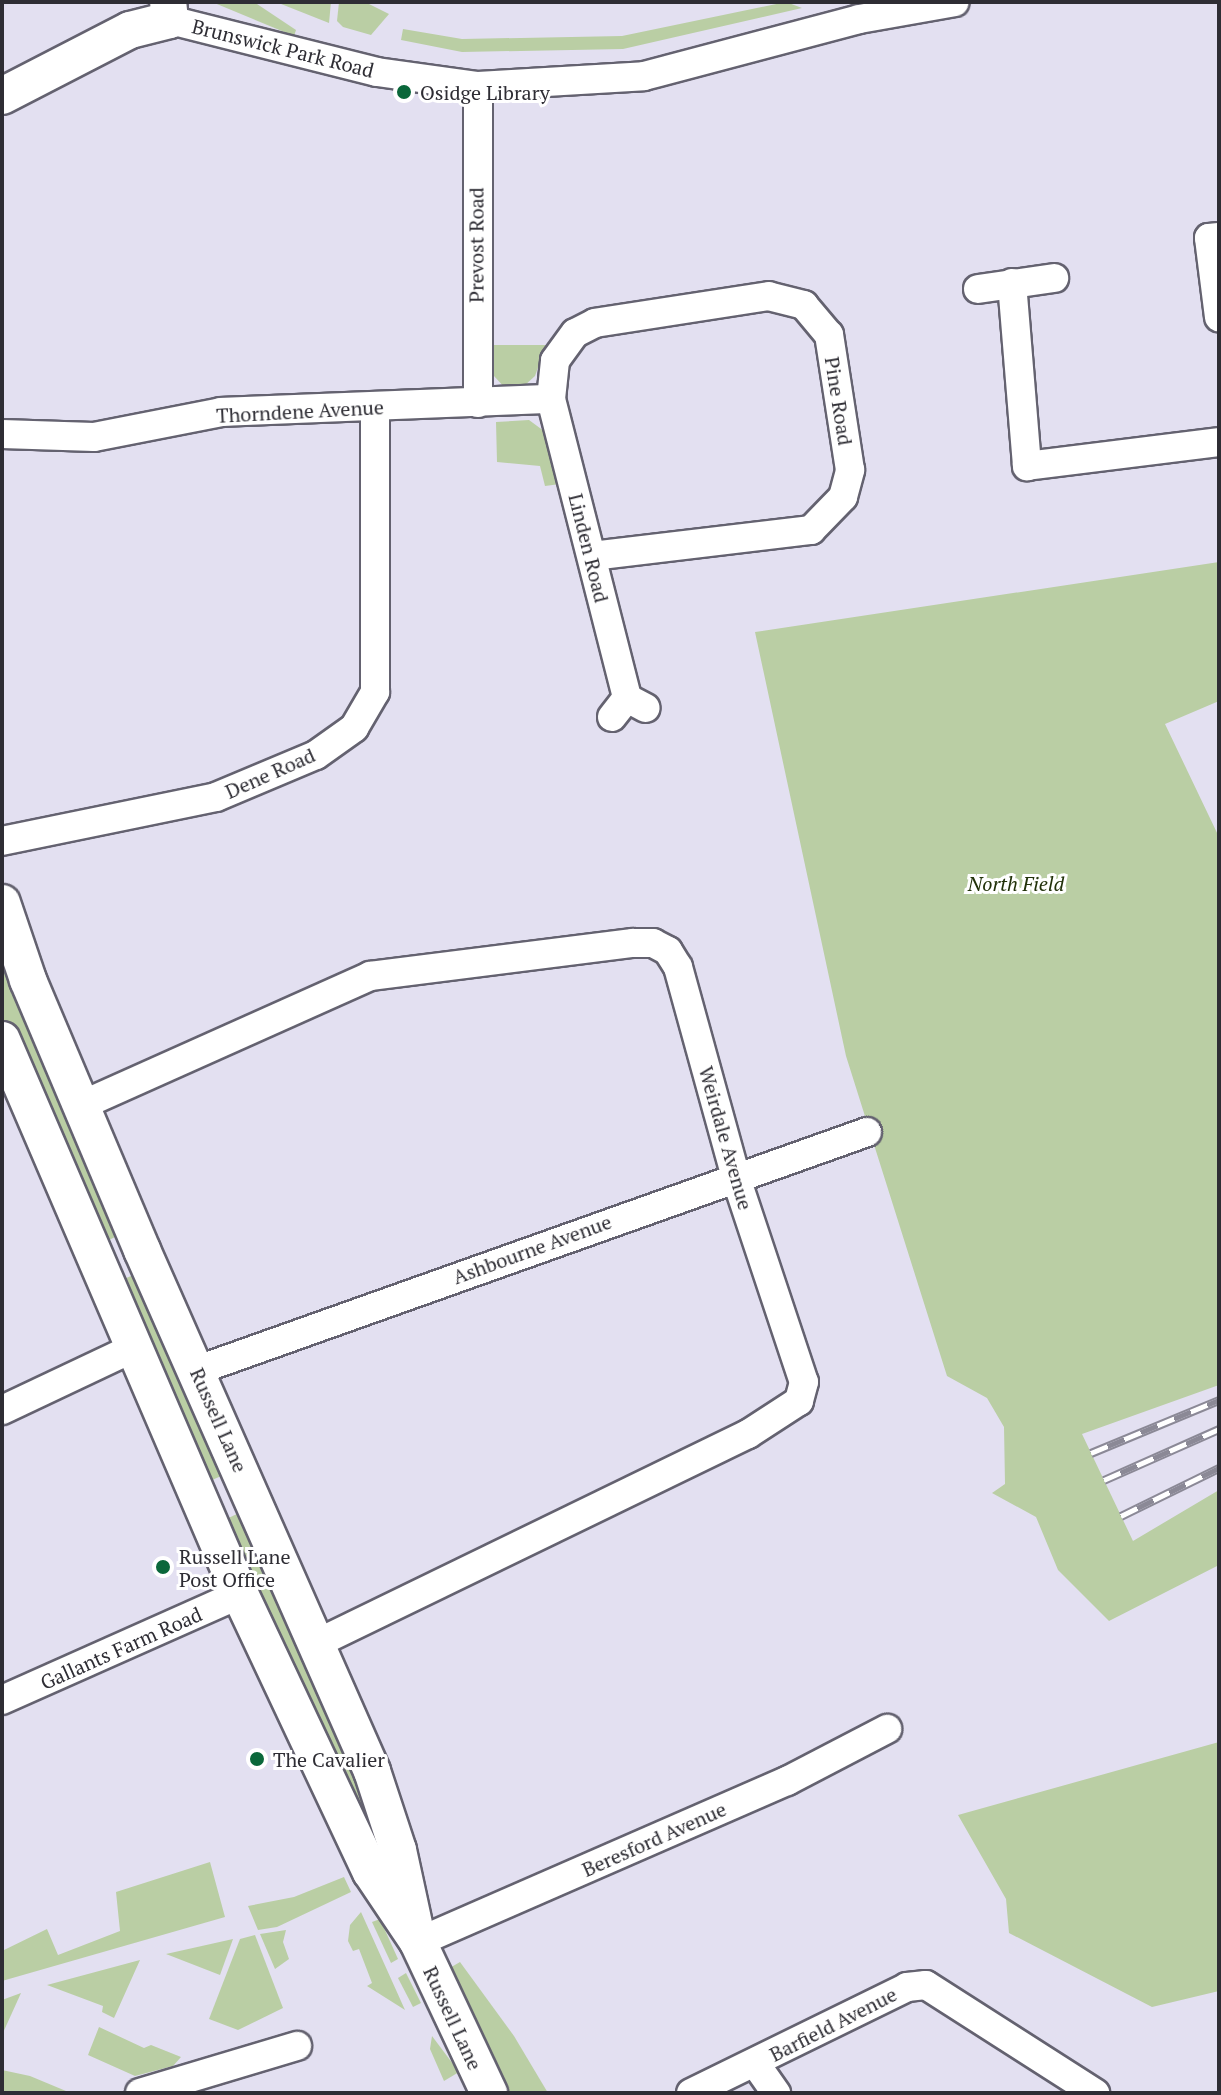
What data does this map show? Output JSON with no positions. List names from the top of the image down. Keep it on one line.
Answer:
{"streets":{"main road":["Brunswick Park Road","Russell Lane"],"street":["Prevost Road","Pine Road","Thorndene Avenue","Linden Road","Dene Road","Weirdale Avenue","Ashbourne Avenue","Gallants Farm Road","Beresford Avenue","Barfield Avenue"]},"crossings":[["Brunswick Park Road","Prevost Road"],["Prevost Road","Thorndene Avenue"],["Pine Road","Thorndene Avenue"],["Pine Road","Linden Road"],["Thorndene Avenue","Linden Road"],["Thorndene Avenue","Dene Road"],["Weirdale Avenue","Ashbourne Avenue"],["Weirdale Avenue","Russell Lane"],["Ashbourne Avenue","Russell Lane"],["Russell Lane","Gallants Farm Road"],["Russell Lane","Beresford Avenue"]],"parks":["North Field"],"places":["Osidge Library","Russell Lane Post Office","The Cavalier"]}
